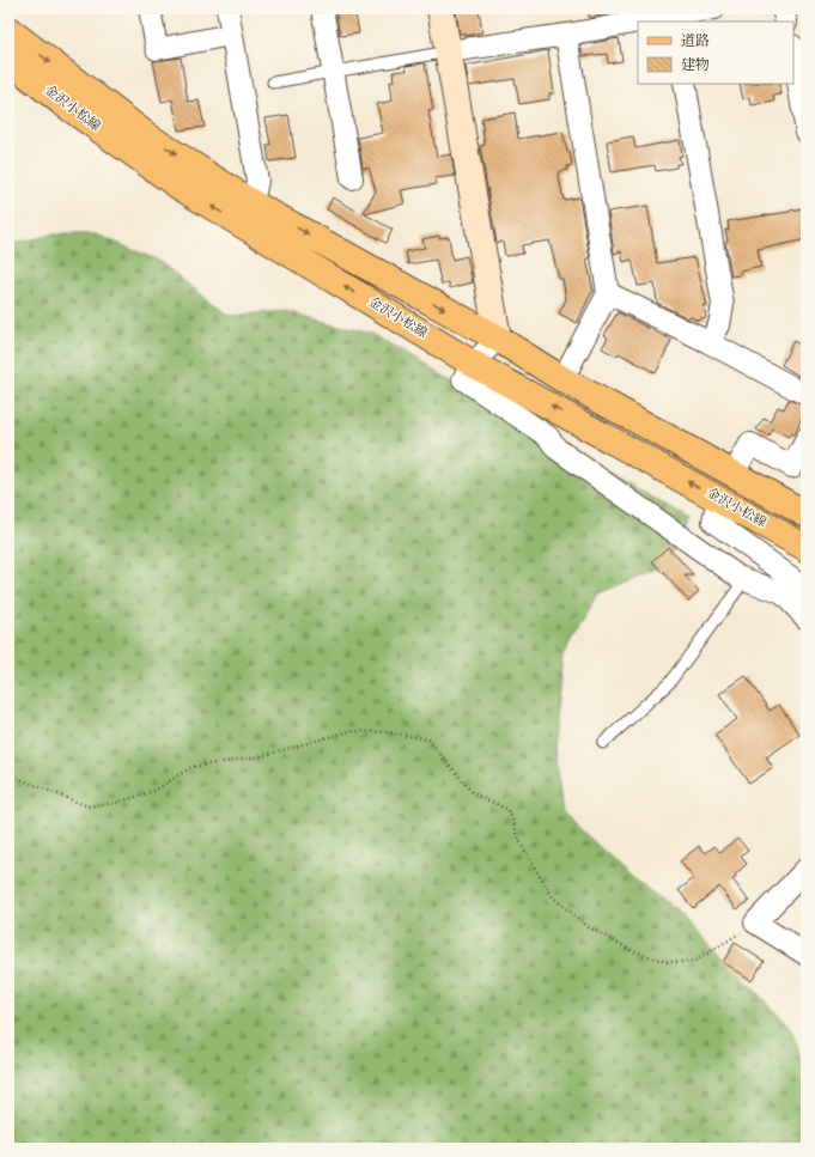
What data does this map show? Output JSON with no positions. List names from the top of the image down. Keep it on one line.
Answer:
{"streets":{"main road":["金沢小松線"]},"legend":["道路","建物"]}
